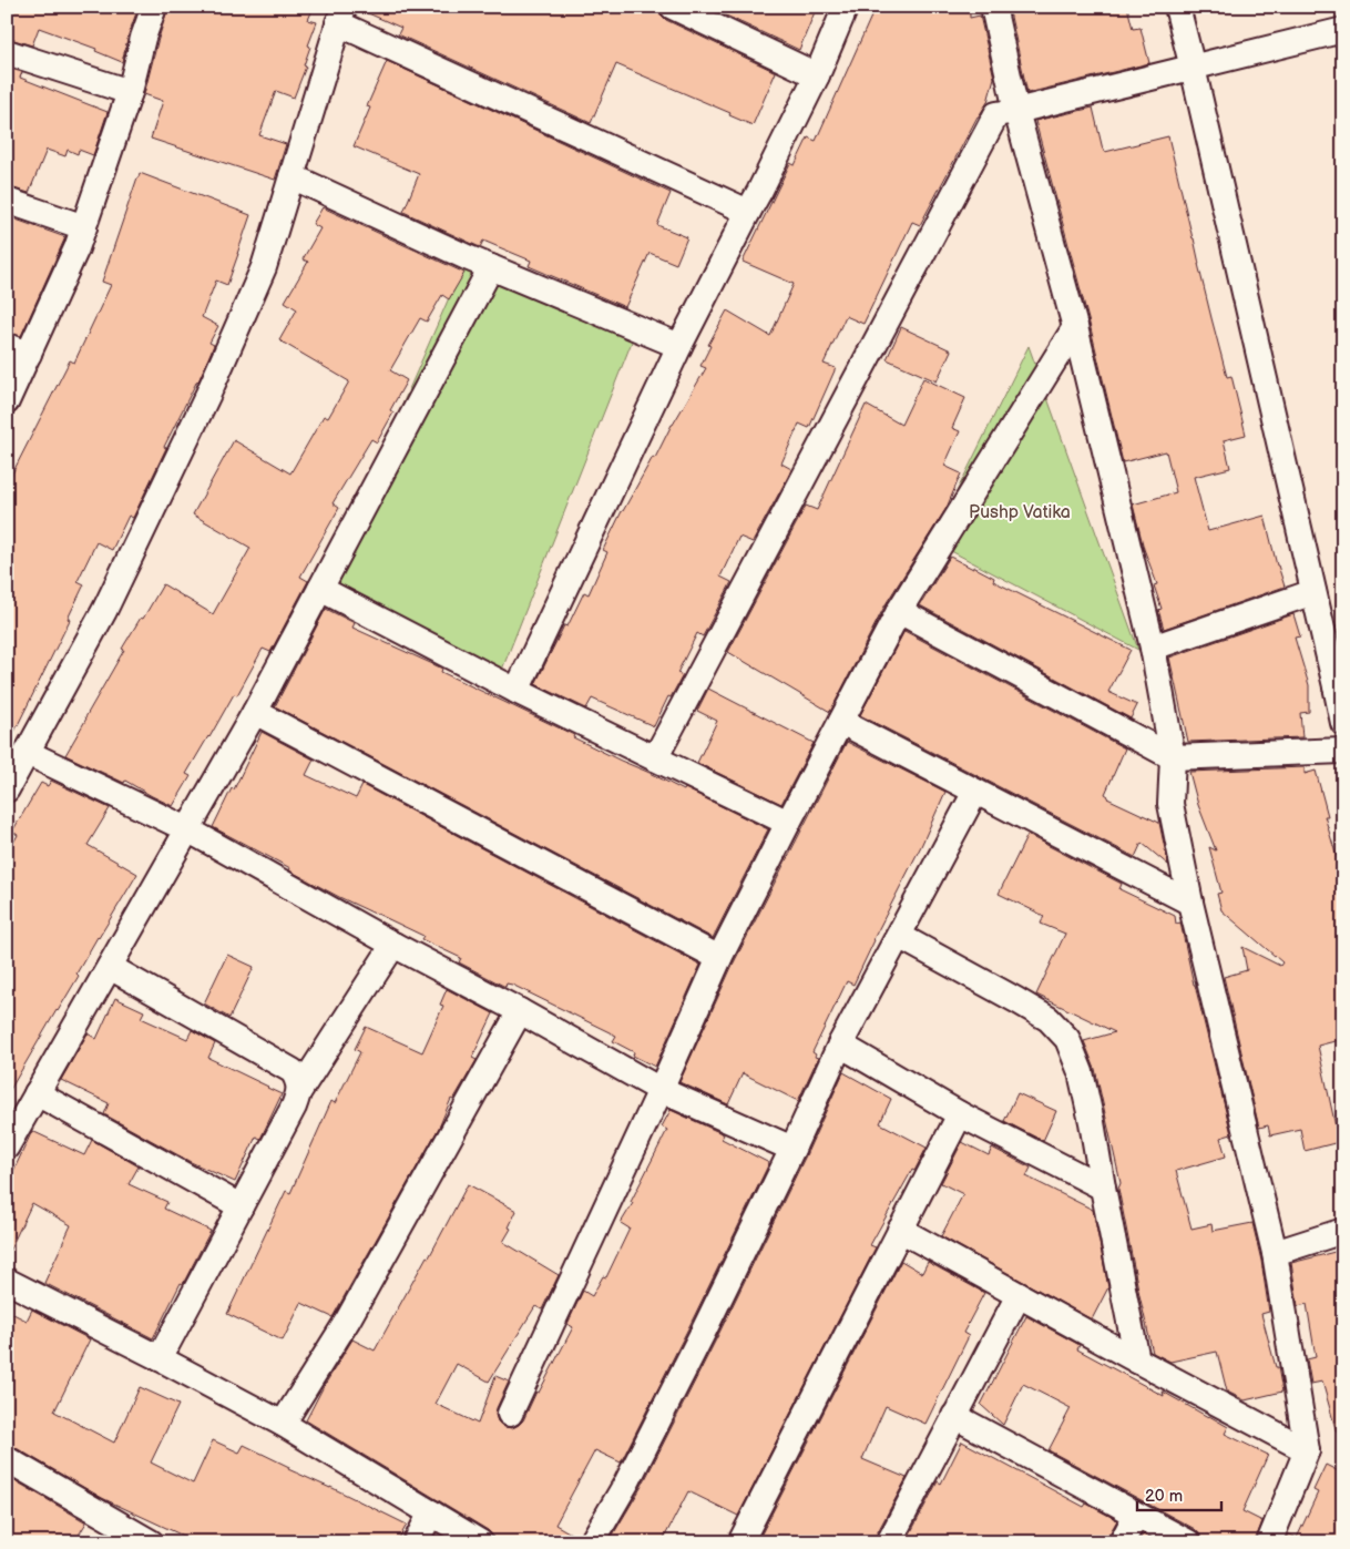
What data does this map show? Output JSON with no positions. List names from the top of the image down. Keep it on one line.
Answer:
{"parks":["Pushp Vatika"],"scale_bar":"20 m"}
